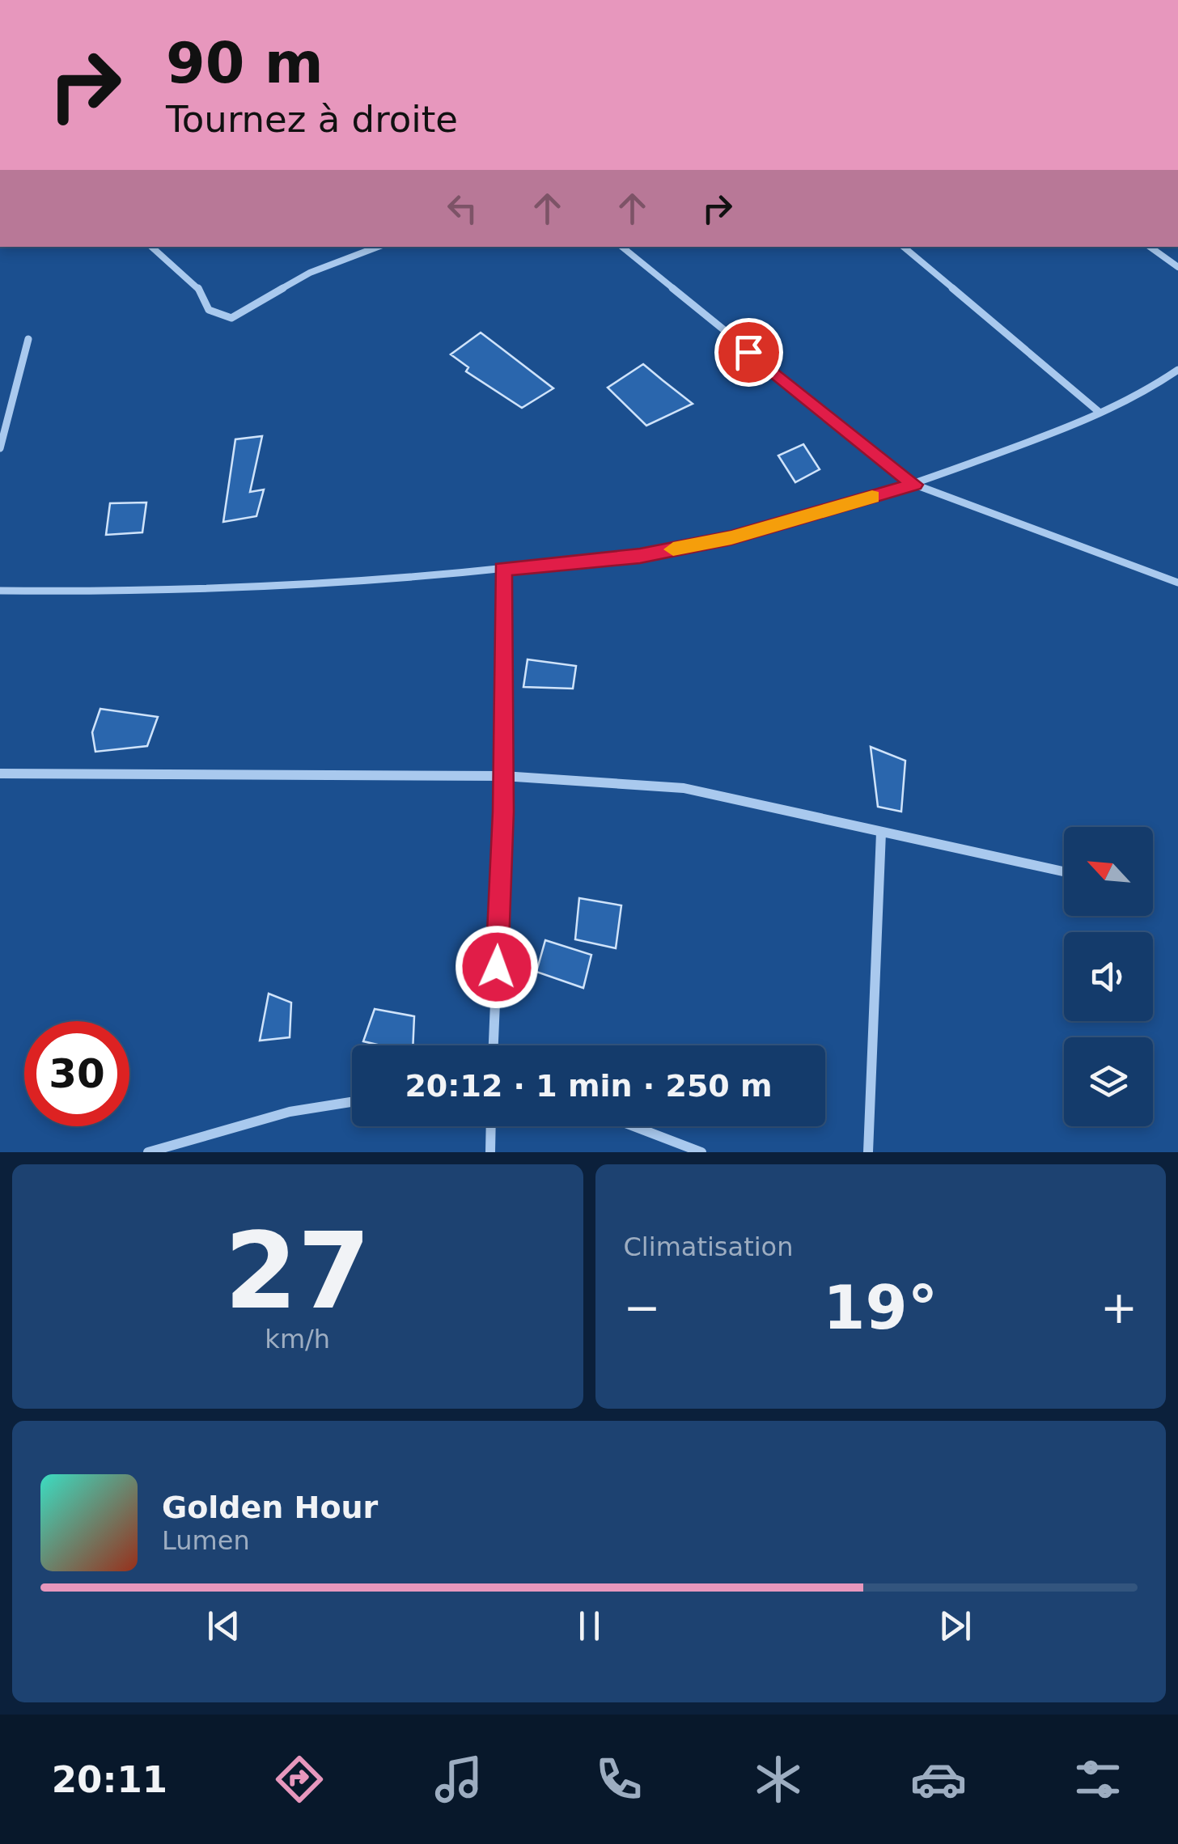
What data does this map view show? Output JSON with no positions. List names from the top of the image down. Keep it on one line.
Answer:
{"north":"top left","page":{"turn":["90 m","Tournez à droite"],"limit":"30","trip":"20:12 · 1 min · 250 m","tile":[["27","km/h"],"Climatisation"],"heat":["−","19°","+"],"song":["Golden Hour","Lumen"],"tabs":"20:11"}}
